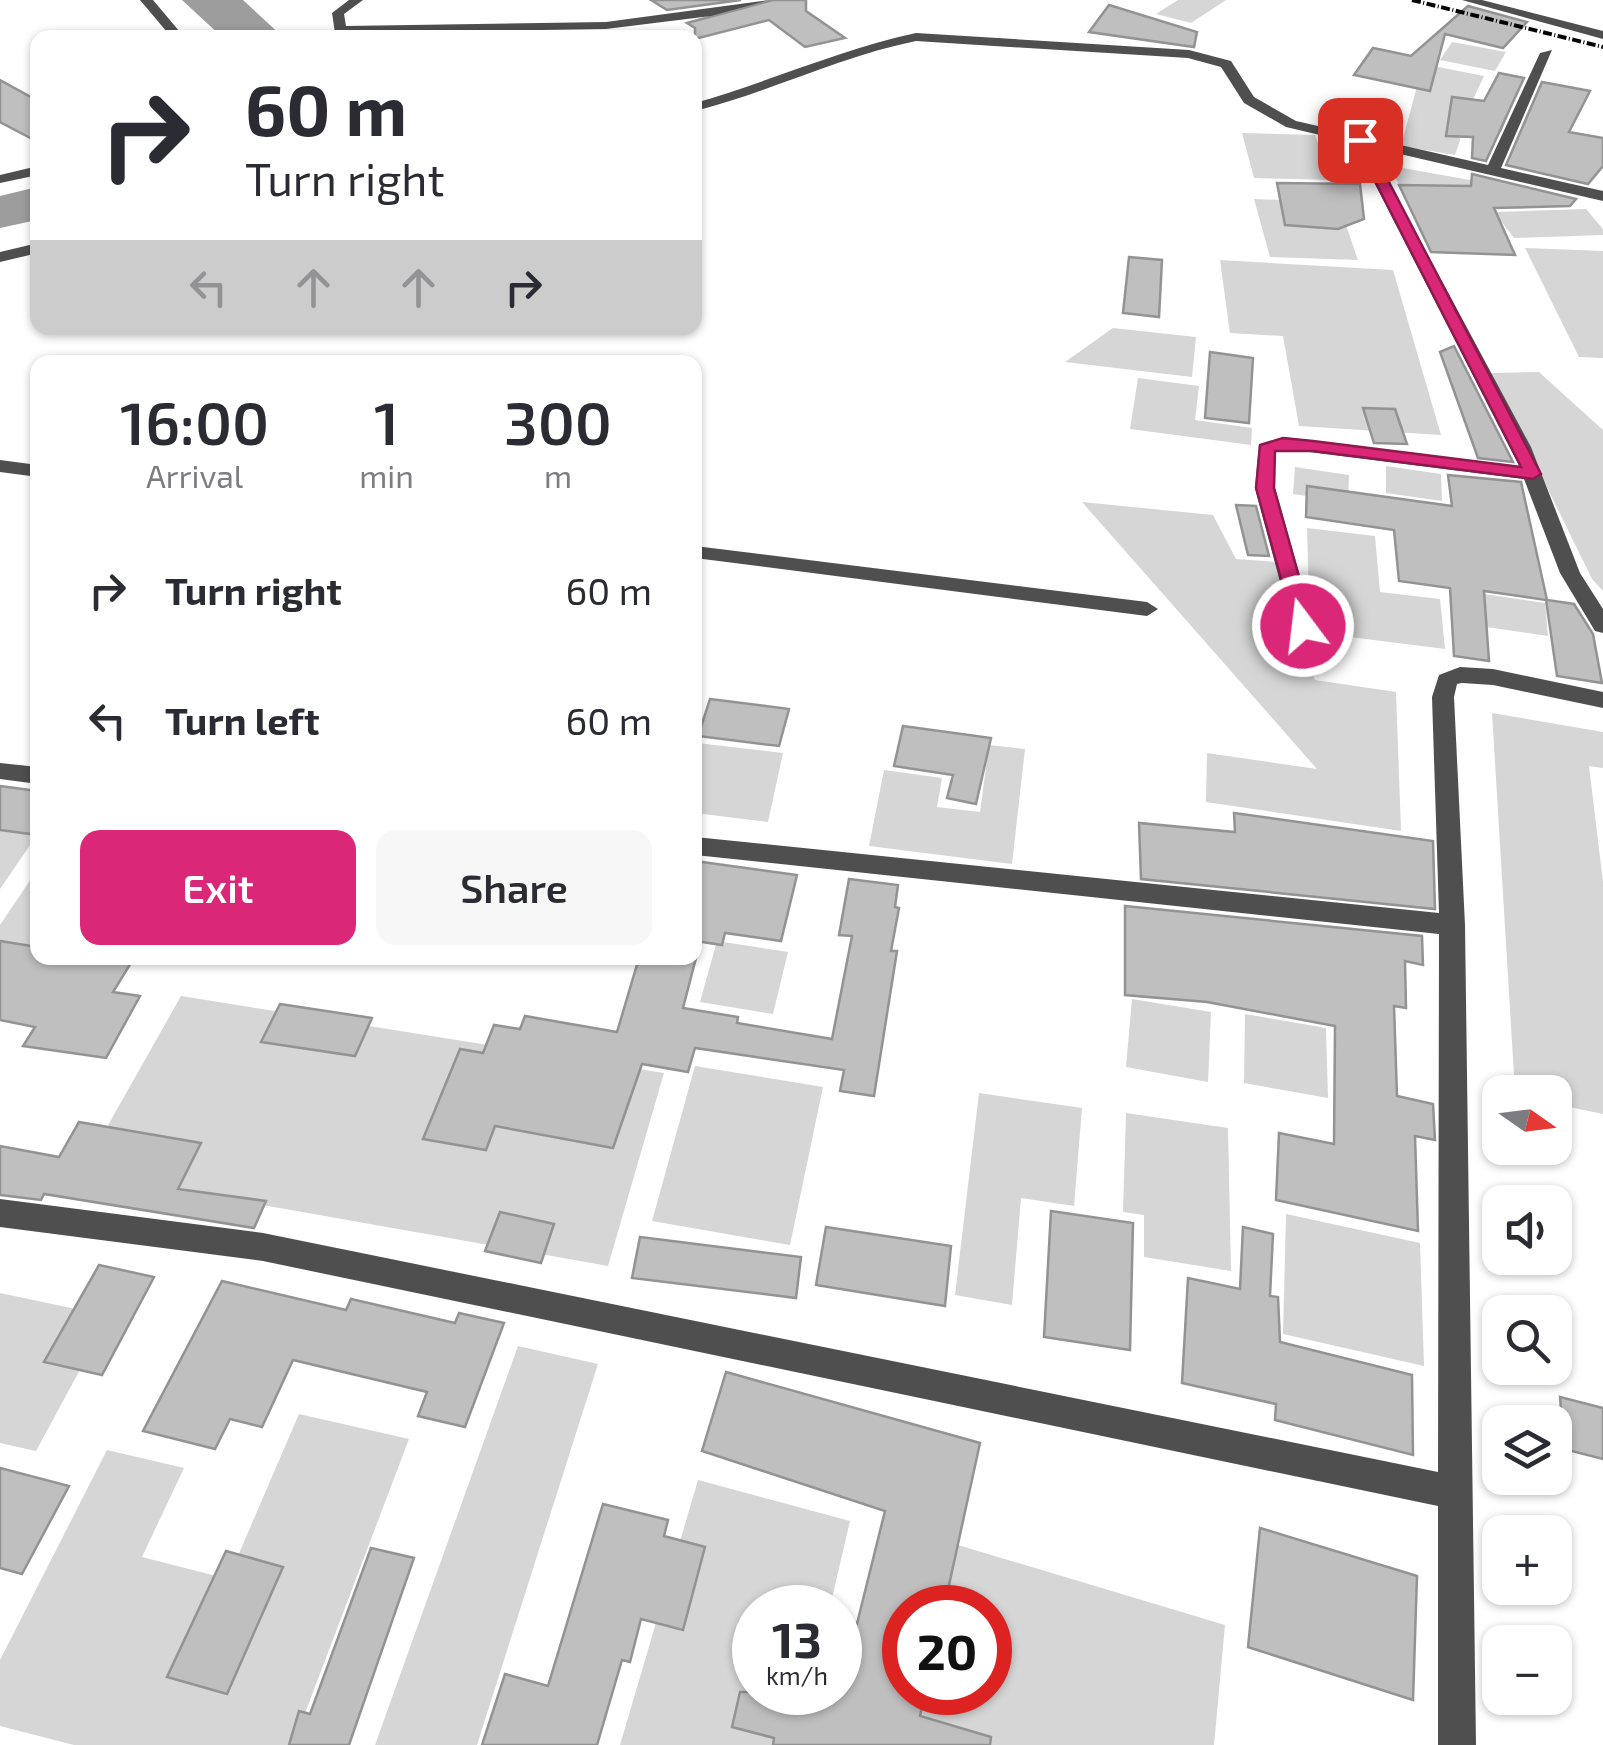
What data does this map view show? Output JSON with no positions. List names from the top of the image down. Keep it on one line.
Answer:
{"north":"right","page":{"turn":["60 m","Turn right"],"eta":["16:00","Arrival","1","min","300","m"],"list":[{"name":"Turn right","value":"60 m"},{"name":"Turn left","value":"60 m"}],"buttons":["Exit","Share"],"map_buttons":["+","−"],"speed":"13 km/h","limit":"20"}}
